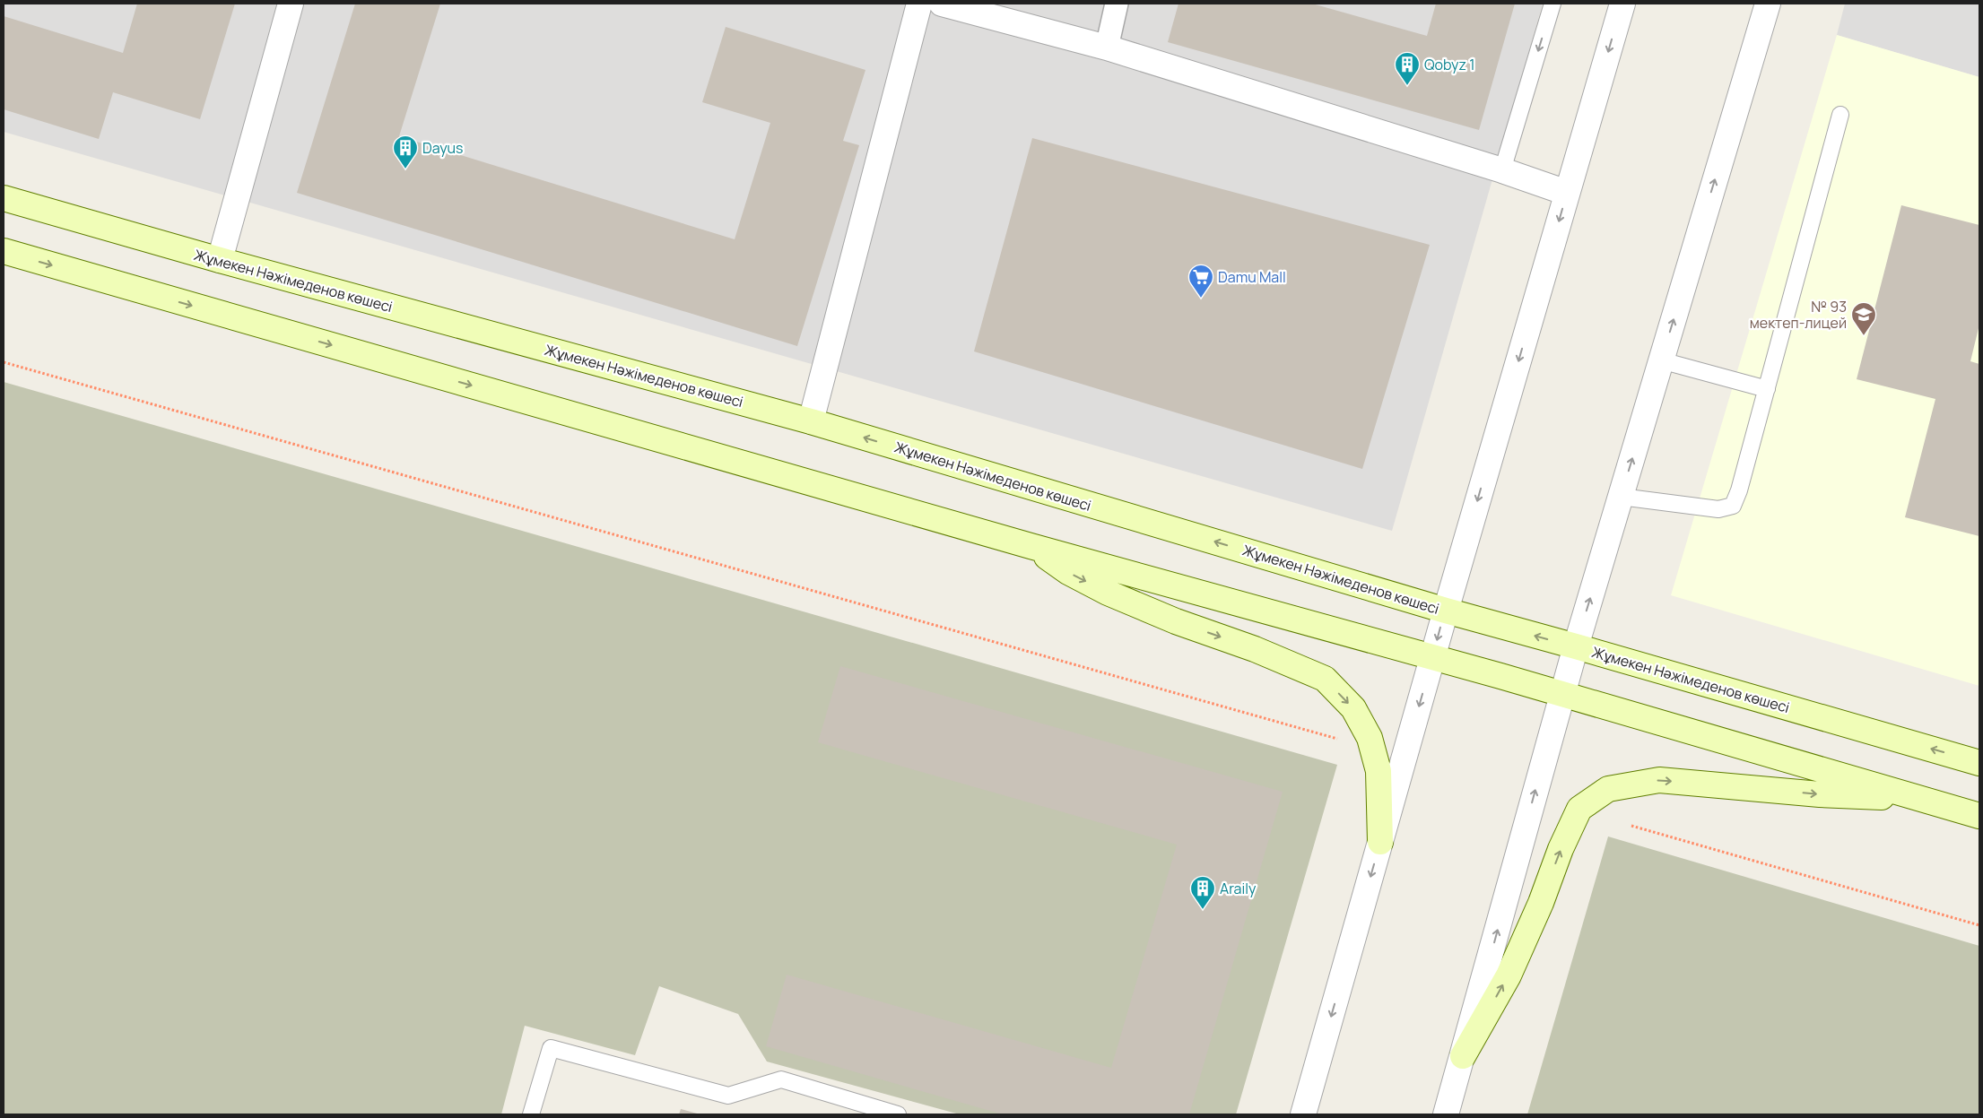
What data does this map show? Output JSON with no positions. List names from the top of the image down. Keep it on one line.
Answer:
{"streets":{"main road":["Жұмекен Нәжімеденов көшесі"]},"places":{"building":["Qobyz 1","Dayus","Araily"],"supermarket":["Damu Mall"],"school or university":["№ 93 мектеп-лицей"]}}
